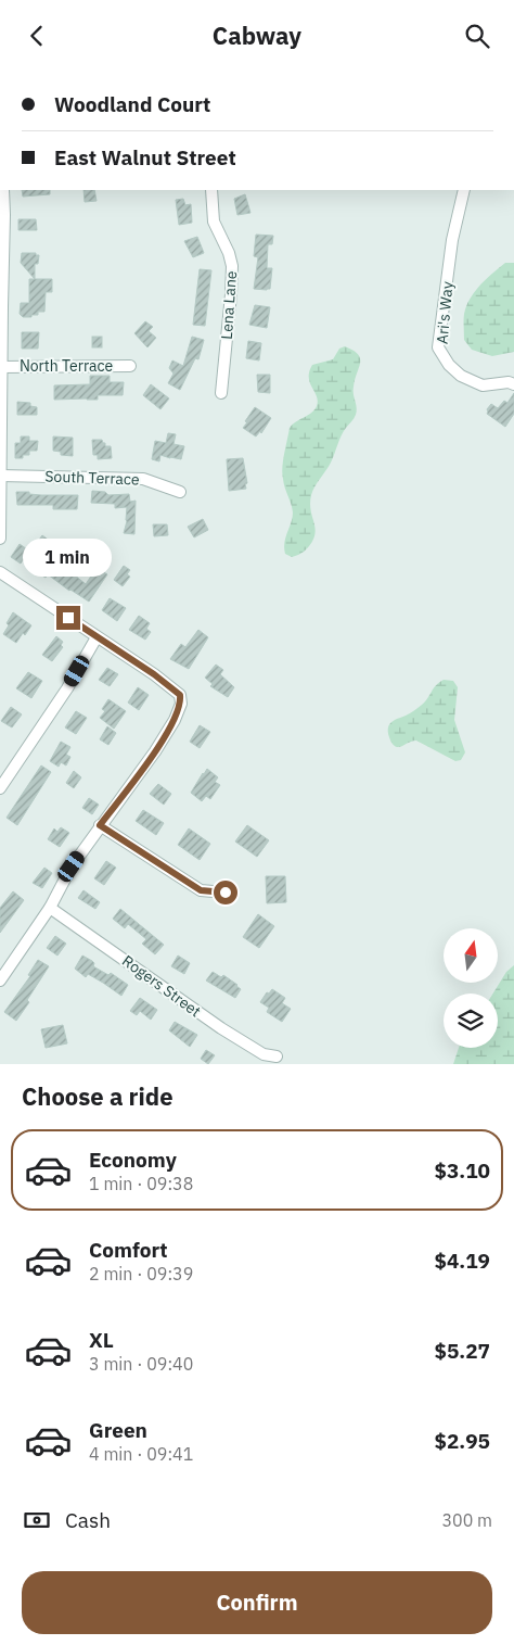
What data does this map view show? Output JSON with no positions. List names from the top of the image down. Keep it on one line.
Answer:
{"streets":{"street":["Lena Lane","Ari's Way","North Terrace","South Terrace","Rogers Street"]},"north":"top","page":{"header":"Cabway","banner":["Woodland Court","East Walnut Street"],"bubble":"1 min","heading":"Choose a ride","list":[{"name":"Economy","note":"1 min · 09:38","value":"$3.10"},{"name":"Comfort","note":"2 min · 09:39","value":"$4.19"},{"name":"XL","note":"3 min · 09:40","value":"$5.27"},{"name":"Green","note":"4 min · 09:41","value":"$2.95"}],"pay":["Cash","300 m"],"buttons":"Confirm"}}
